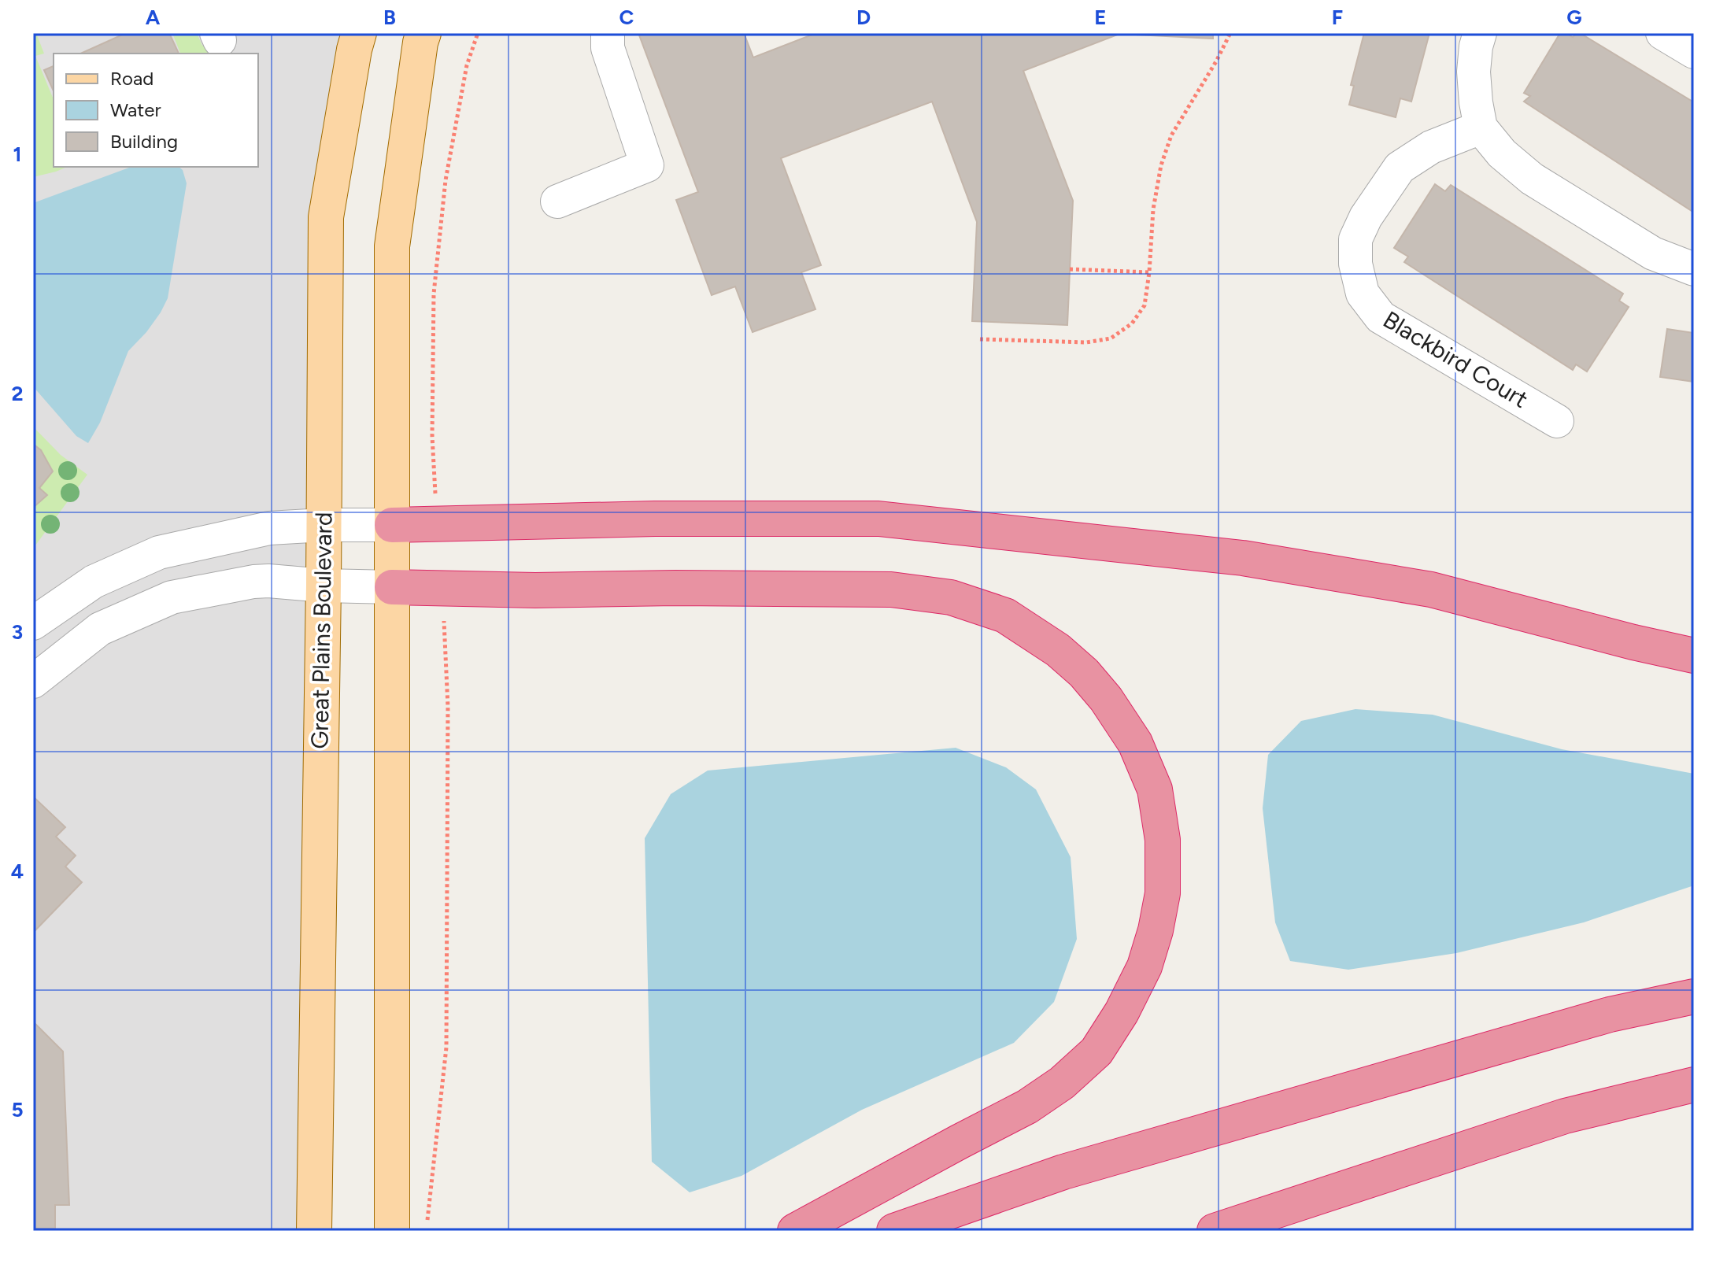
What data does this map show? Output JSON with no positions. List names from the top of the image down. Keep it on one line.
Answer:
{"streets":{"main road":["Great Plains Boulevard"],"street":["Blackbird Court"]},"legend":["Road","Water","Building"],"grid":{"columns":["A","B","C","D","E","F","G"],"rows":["1","2","3","4","5"]}}
